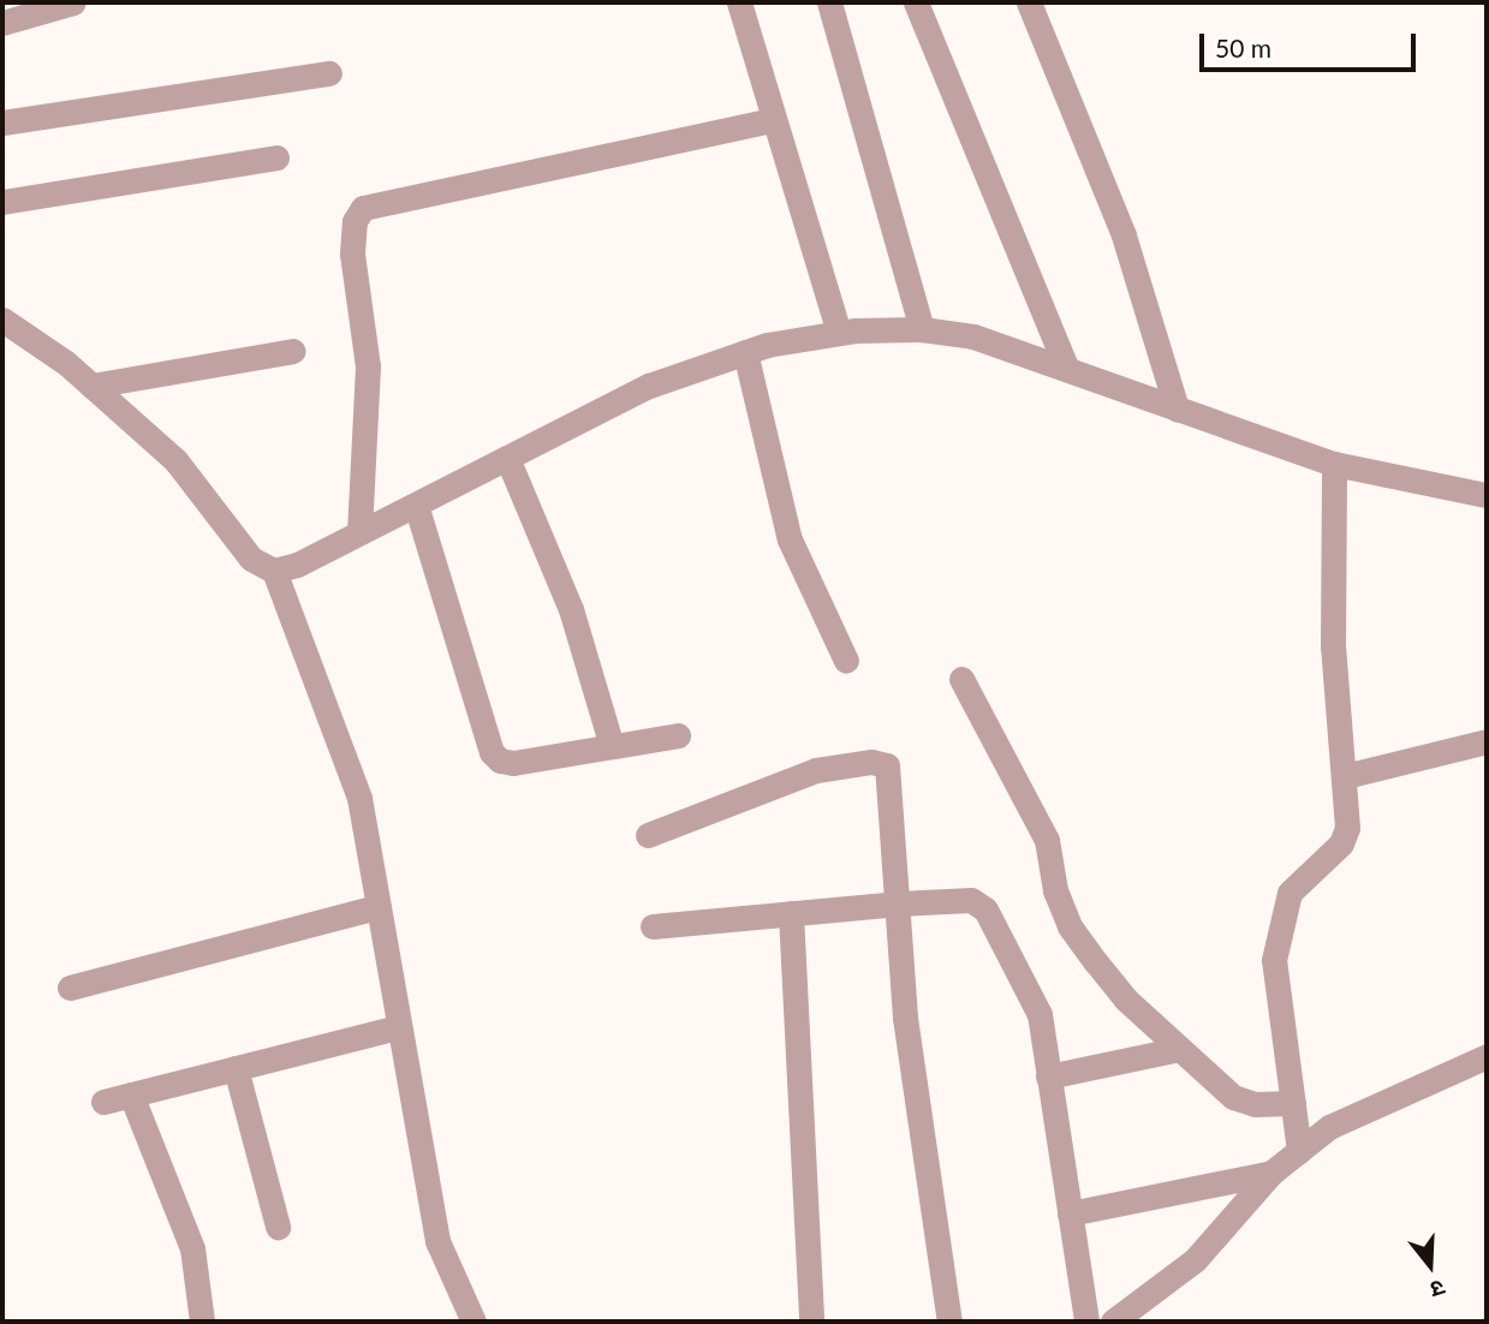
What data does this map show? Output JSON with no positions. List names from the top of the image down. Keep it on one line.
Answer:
{"scale_bar":"50 m","north":"bottom"}
